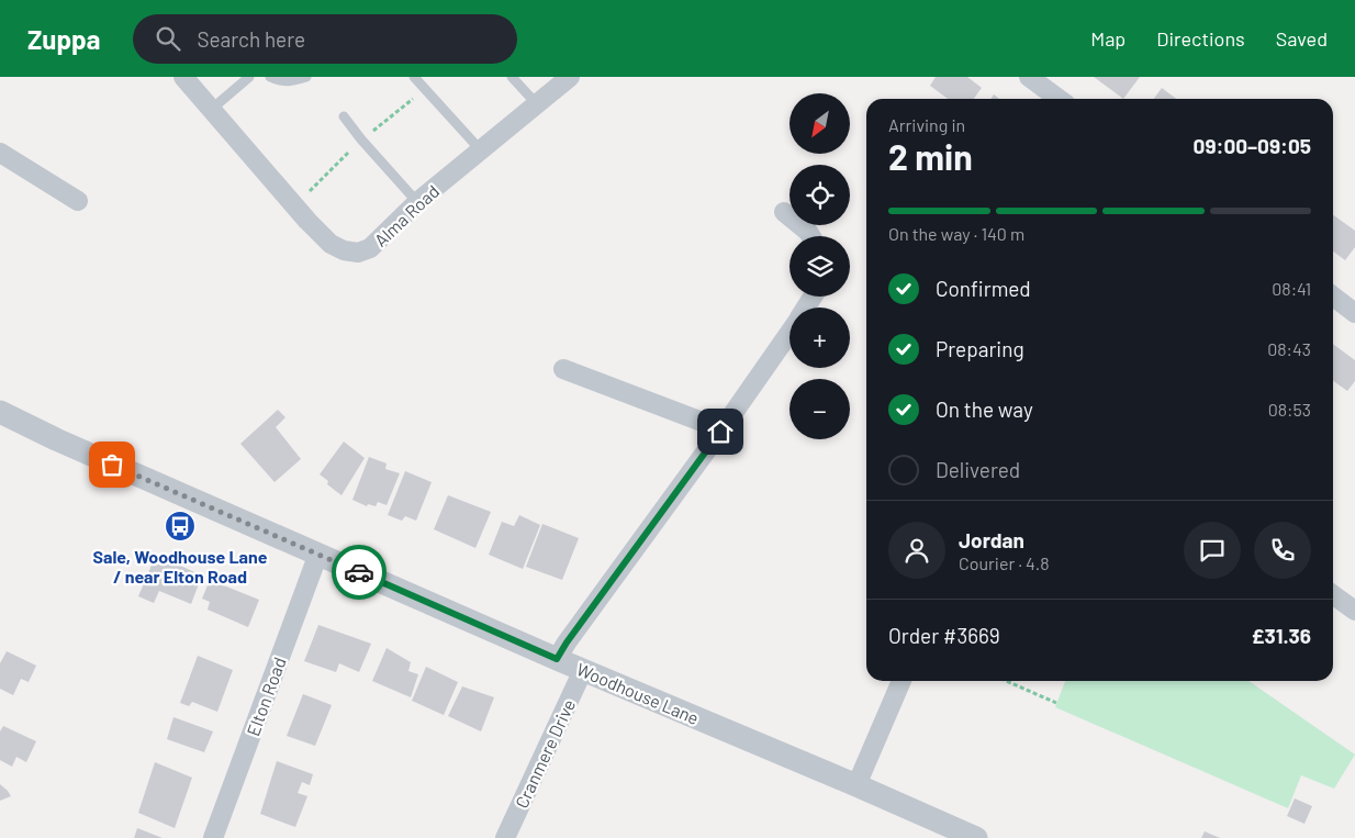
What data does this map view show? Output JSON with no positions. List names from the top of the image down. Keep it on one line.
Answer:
{"streets":{"street":["Alma Road","Woodhouse Lane","Elton Road","Cranmere Drive"]},"crossings":[["Woodhouse Lane","Elton Road"],["Woodhouse Lane","Cranmere Drive"]],"places":{"bus stop":["Sale, Woodhouse Lane / near Elton Road"]},"north":"bottom left","page":{"header":"Zuppa","search":"Search here","nav":["Map","Directions","Saved"],"map_buttons":["+","−"],"heading":["2 min","Arriving in","09:00–09:05"],"panel":["Jordan","Courier · 4.8","Order #3669","£31.36"],"bar":"On the way · 140 m","list":[["Confirmed","08:41"],["Preparing","08:43"],["On the way","08:53"],"Delivered"]}}
